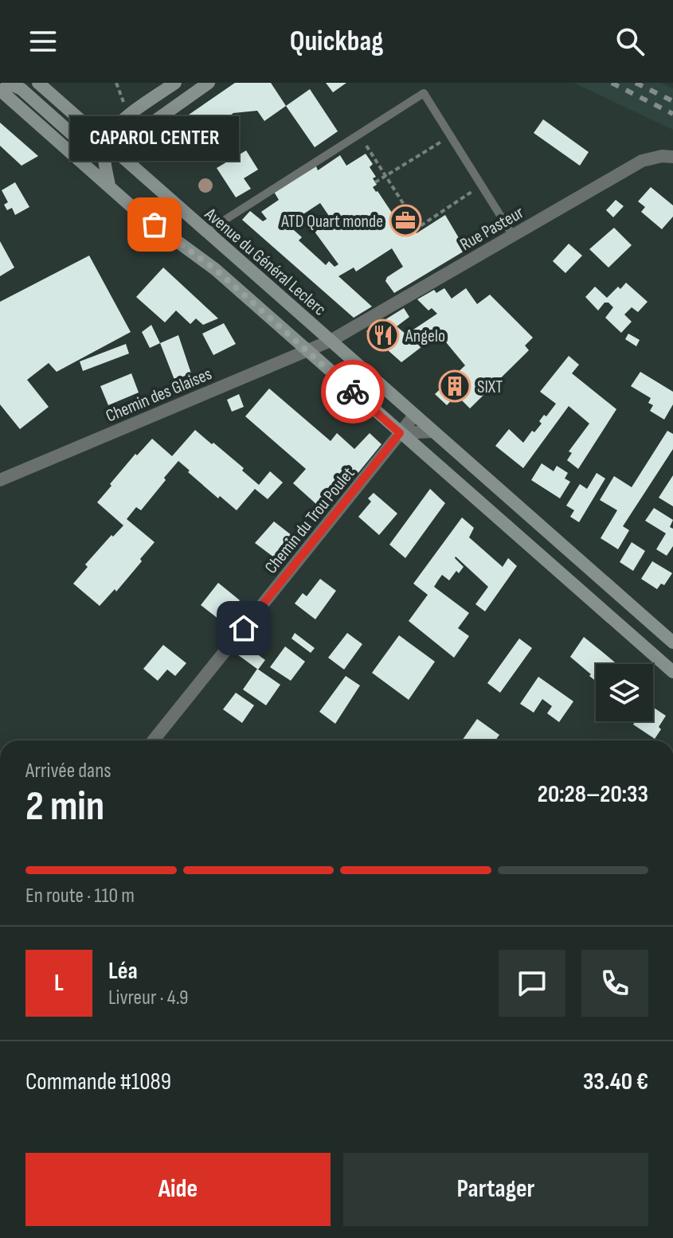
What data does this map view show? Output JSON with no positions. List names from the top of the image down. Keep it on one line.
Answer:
{"streets":{"main road":["Avenue du Général Leclerc"],"street":["Rue Pasteur","Chemin des Glaises","Chemin du Trou Poulet"]},"crossings":[["Rue Pasteur","Avenue du Général Leclerc"],["Rue Pasteur","Chemin des Glaises"],["Avenue du Général Leclerc","Chemin des Glaises"]],"places":{"office":["ATD Quart monde"],"other":["CAPAROL CENTER"],"restaurant":["Angelo"],"building":["SIXT"]},"page":{"header":"Quickbag","bubble":"CAPAROL CENTER","heading":["2 min","Arrivée dans","20:28–20:33"],"panel":["Léa","Livreur · 4.9","Commande #1089","33.40 €"],"bar":"En route · 110 m","round":"L","buttons":["Aide","Partager"]}}
